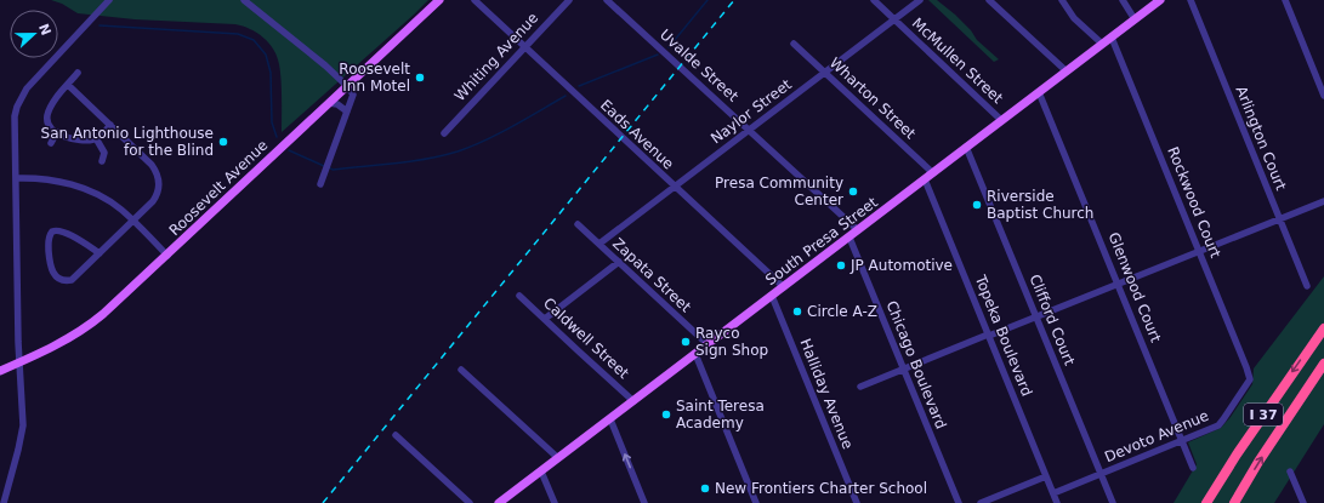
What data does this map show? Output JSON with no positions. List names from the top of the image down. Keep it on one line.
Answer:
{"streets":{"highway":["I 37"],"main road":["Roosevelt Avenue","South Presa Street"],"street":["Whiting Avenue","McMullen Street","Uvalde Street","Wharton Street","Naylor Street","Eads Avenue","Arlington Court","Rockwood Court","Zapata Street","Glenwood Court","Clifford Court","Topeka Boulevard","Caldwell Street","Chicago Boulevard","Halliday Avenue","Devoto Avenue"]},"crossings":[["Whiting Avenue","Eads Avenue"],["McMullen Street","Naylor Street"],["McMullen Street","South Presa Street"],["Uvalde Street","Naylor Street"],["Uvalde Street","South Presa Street"],["Wharton Street","Naylor Street"],["Wharton Street","South Presa Street"],["Naylor Street","Eads Avenue"],["Naylor Street","Zapata Street"],["Eads Avenue","South Presa Street"],["Rockwood Court","South Presa Street"],["Rockwood Court","Devoto Avenue"],["South Presa Street","Zapata Street"],["South Presa Street","Glenwood Court"],["South Presa Street","Clifford Court"],["South Presa Street","Topeka Boulevard"],["South Presa Street","Caldwell Street"],["South Presa Street","Chicago Boulevard"],["South Presa Street","Halliday Avenue"],["Glenwood Court","Devoto Avenue"],["Clifford Court","Devoto Avenue"],["Topeka Boulevard","Devoto Avenue"]],"places":["Roosevelt Inn Motel","San Antonio Lighthouse for the Blind","Presa Community Center","Riverside Baptist Church","JP Automotive","Circle A-Z","Rayco Sign Shop","Saint Teresa Academy","New Frontiers Charter School"],"north":"right"}
